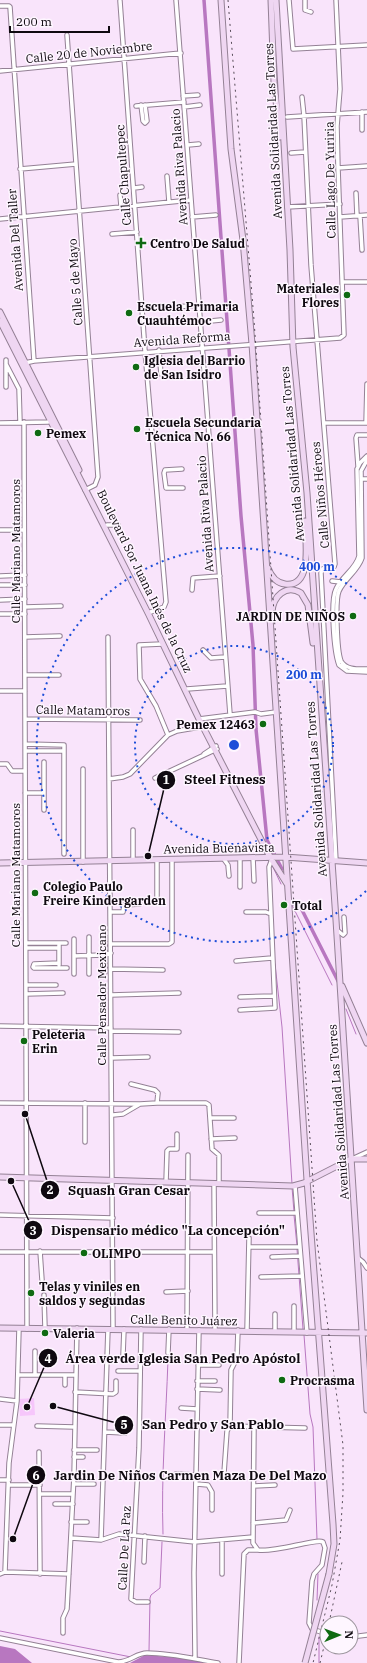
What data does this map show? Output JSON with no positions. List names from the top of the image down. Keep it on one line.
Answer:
{"streets":{"main road":["Avenida Solidaridad Las Torres","Boulevard Sor Juana Inés de la Cruz","Avenida Buenavista","Calle Benito Juárez"],"street":["Calle 20 de Noviembre","Avenida Riva Palacio","Calle Chapultepec","Calle Lago De Yuriria","Avenida Del Taller","Calle 5 de Mayo","Avenida Reforma","Calle Niños Héroes","Calle Mariano Matamoros","Calle Matamoros","Calle Pensador Mexicano","Calle De La Paz"]},"crossings":[["Calle 20 de Noviembre","Avenida Riva Palacio"],["Calle 20 de Noviembre","Calle Chapultepec"],["Calle 20 de Noviembre","Avenida Del Taller"],["Calle 20 de Noviembre","Calle 5 de Mayo"],["Avenida Solidaridad Las Torres","Avenida Reforma"],["Avenida Solidaridad Las Torres","Calle Niños Héroes"],["Avenida Solidaridad Las Torres","Avenida Buenavista"],["Avenida Solidaridad Las Torres","Calle Benito Juárez"],["Avenida Riva Palacio","Avenida Reforma"],["Calle Chapultepec","Avenida Reforma"],["Calle Chapultepec","Boulevard Sor Juana Inés de la Cruz"],["Calle Lago De Yuriria","Avenida Reforma"],["Avenida Del Taller","Avenida Reforma"],["Calle 5 de Mayo","Avenida Reforma"],["Calle 5 de Mayo","Boulevard Sor Juana Inés de la Cruz"],["Avenida Reforma","Calle Niños Héroes"],["Avenida Reforma","Boulevard Sor Juana Inés de la Cruz"],["Calle Niños Héroes","Avenida Buenavista"],["Calle Mariano Matamoros","Calle Matamoros"],["Calle Mariano Matamoros","Avenida Buenavista"],["Calle Mariano Matamoros","Calle Benito Juárez"],["Boulevard Sor Juana Inés de la Cruz","Avenida Buenavista"],["Calle Matamoros","Calle Pensador Mexicano"],["Avenida Buenavista","Calle Pensador Mexicano"],["Calle Pensador Mexicano","Calle Benito Juárez"],["Calle Benito Juárez","Calle De La Paz"]],"places":{"health":["Centro De Salud"],"other":["Materiales Flores","Escuela Primaria Cuauhtémoc","Iglesia del Barrio de San Isidro","Escuela Secundaria Técnica No. 66","Pemex","JARDIN DE NIÑOS","Pemex 12463","Steel Fitness","Colegio Paulo Freire Kindergarden","Total","Peleteria Erin","Squash Gran Cesar","Dispensario médico \"La concepción\"","OLIMPO","Telas y viniles en saldos y segundas","Valeria","Procrasma","San Pedro y San Pablo","Área verde Iglesia San Pedro Apóstol","Jardin De Niños Carmen Maza De Del Mazo"]},"scale_bar":"200 m","north":"right","rings":["400 m","200 m"]}
